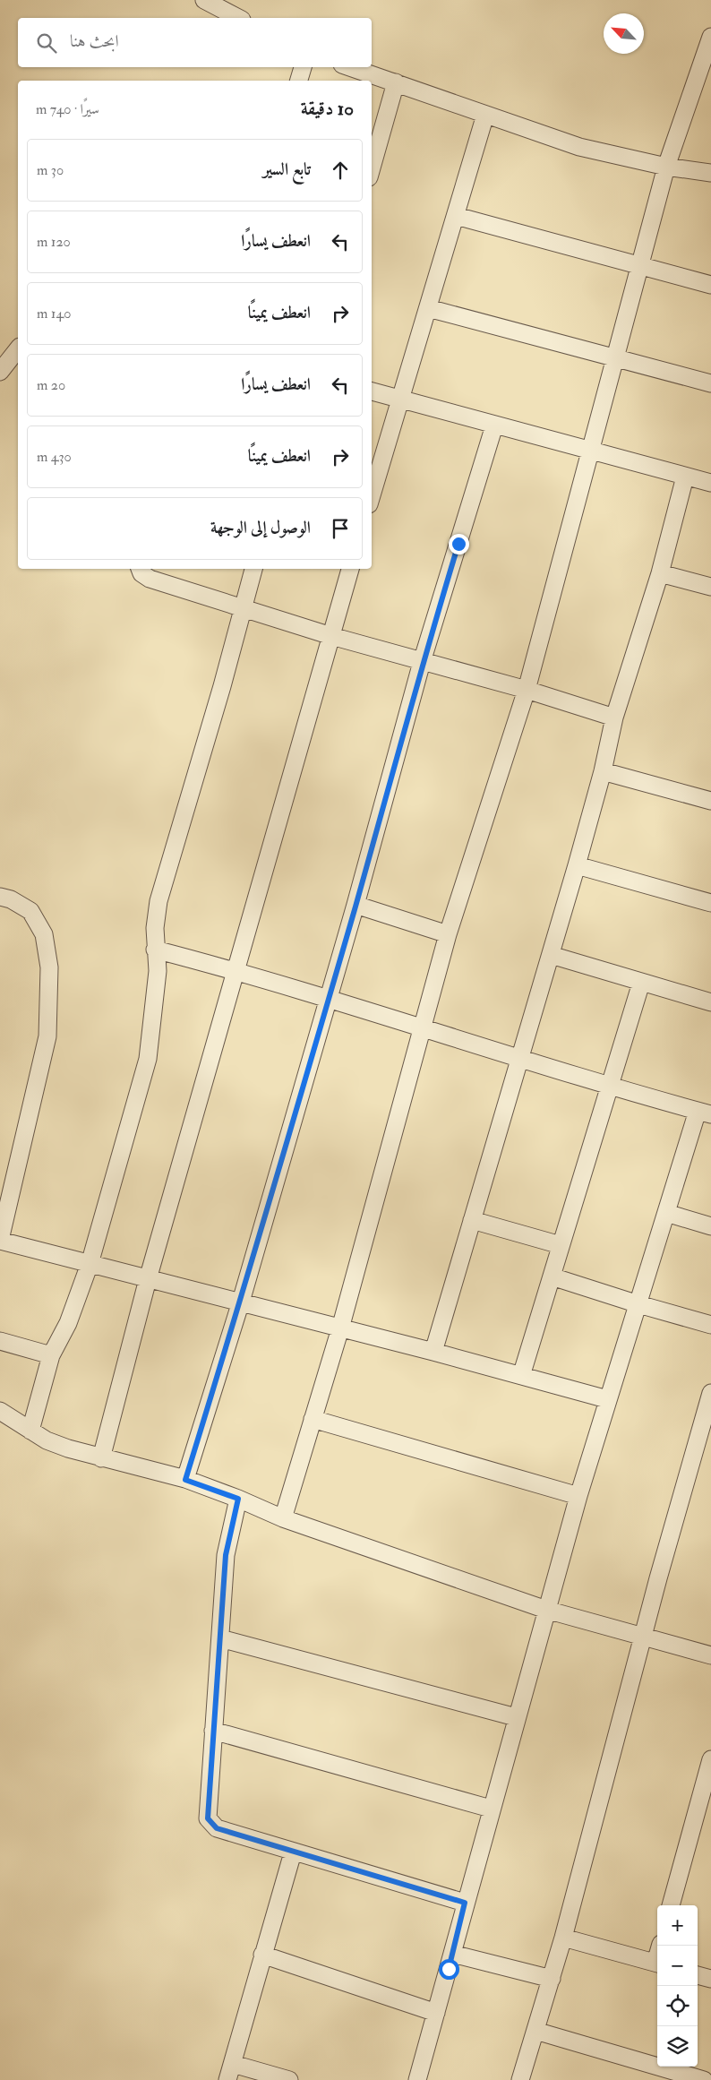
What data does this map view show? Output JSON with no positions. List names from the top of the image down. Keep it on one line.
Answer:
{"north":"top left","page":{"search":"ابحث هنا","heading":["10 دقيقة","سيرًا · 740 m"],"list":[["تابع السير","30 m"],["انعطف يسارًا","120 m"],["انعطف يمينًا","140 m"],["انعطف يسارًا","20 m"],["انعطف يمينًا","430 m"],"الوصول إلى الوجهة"],"map_buttons":["+","−"]}}
